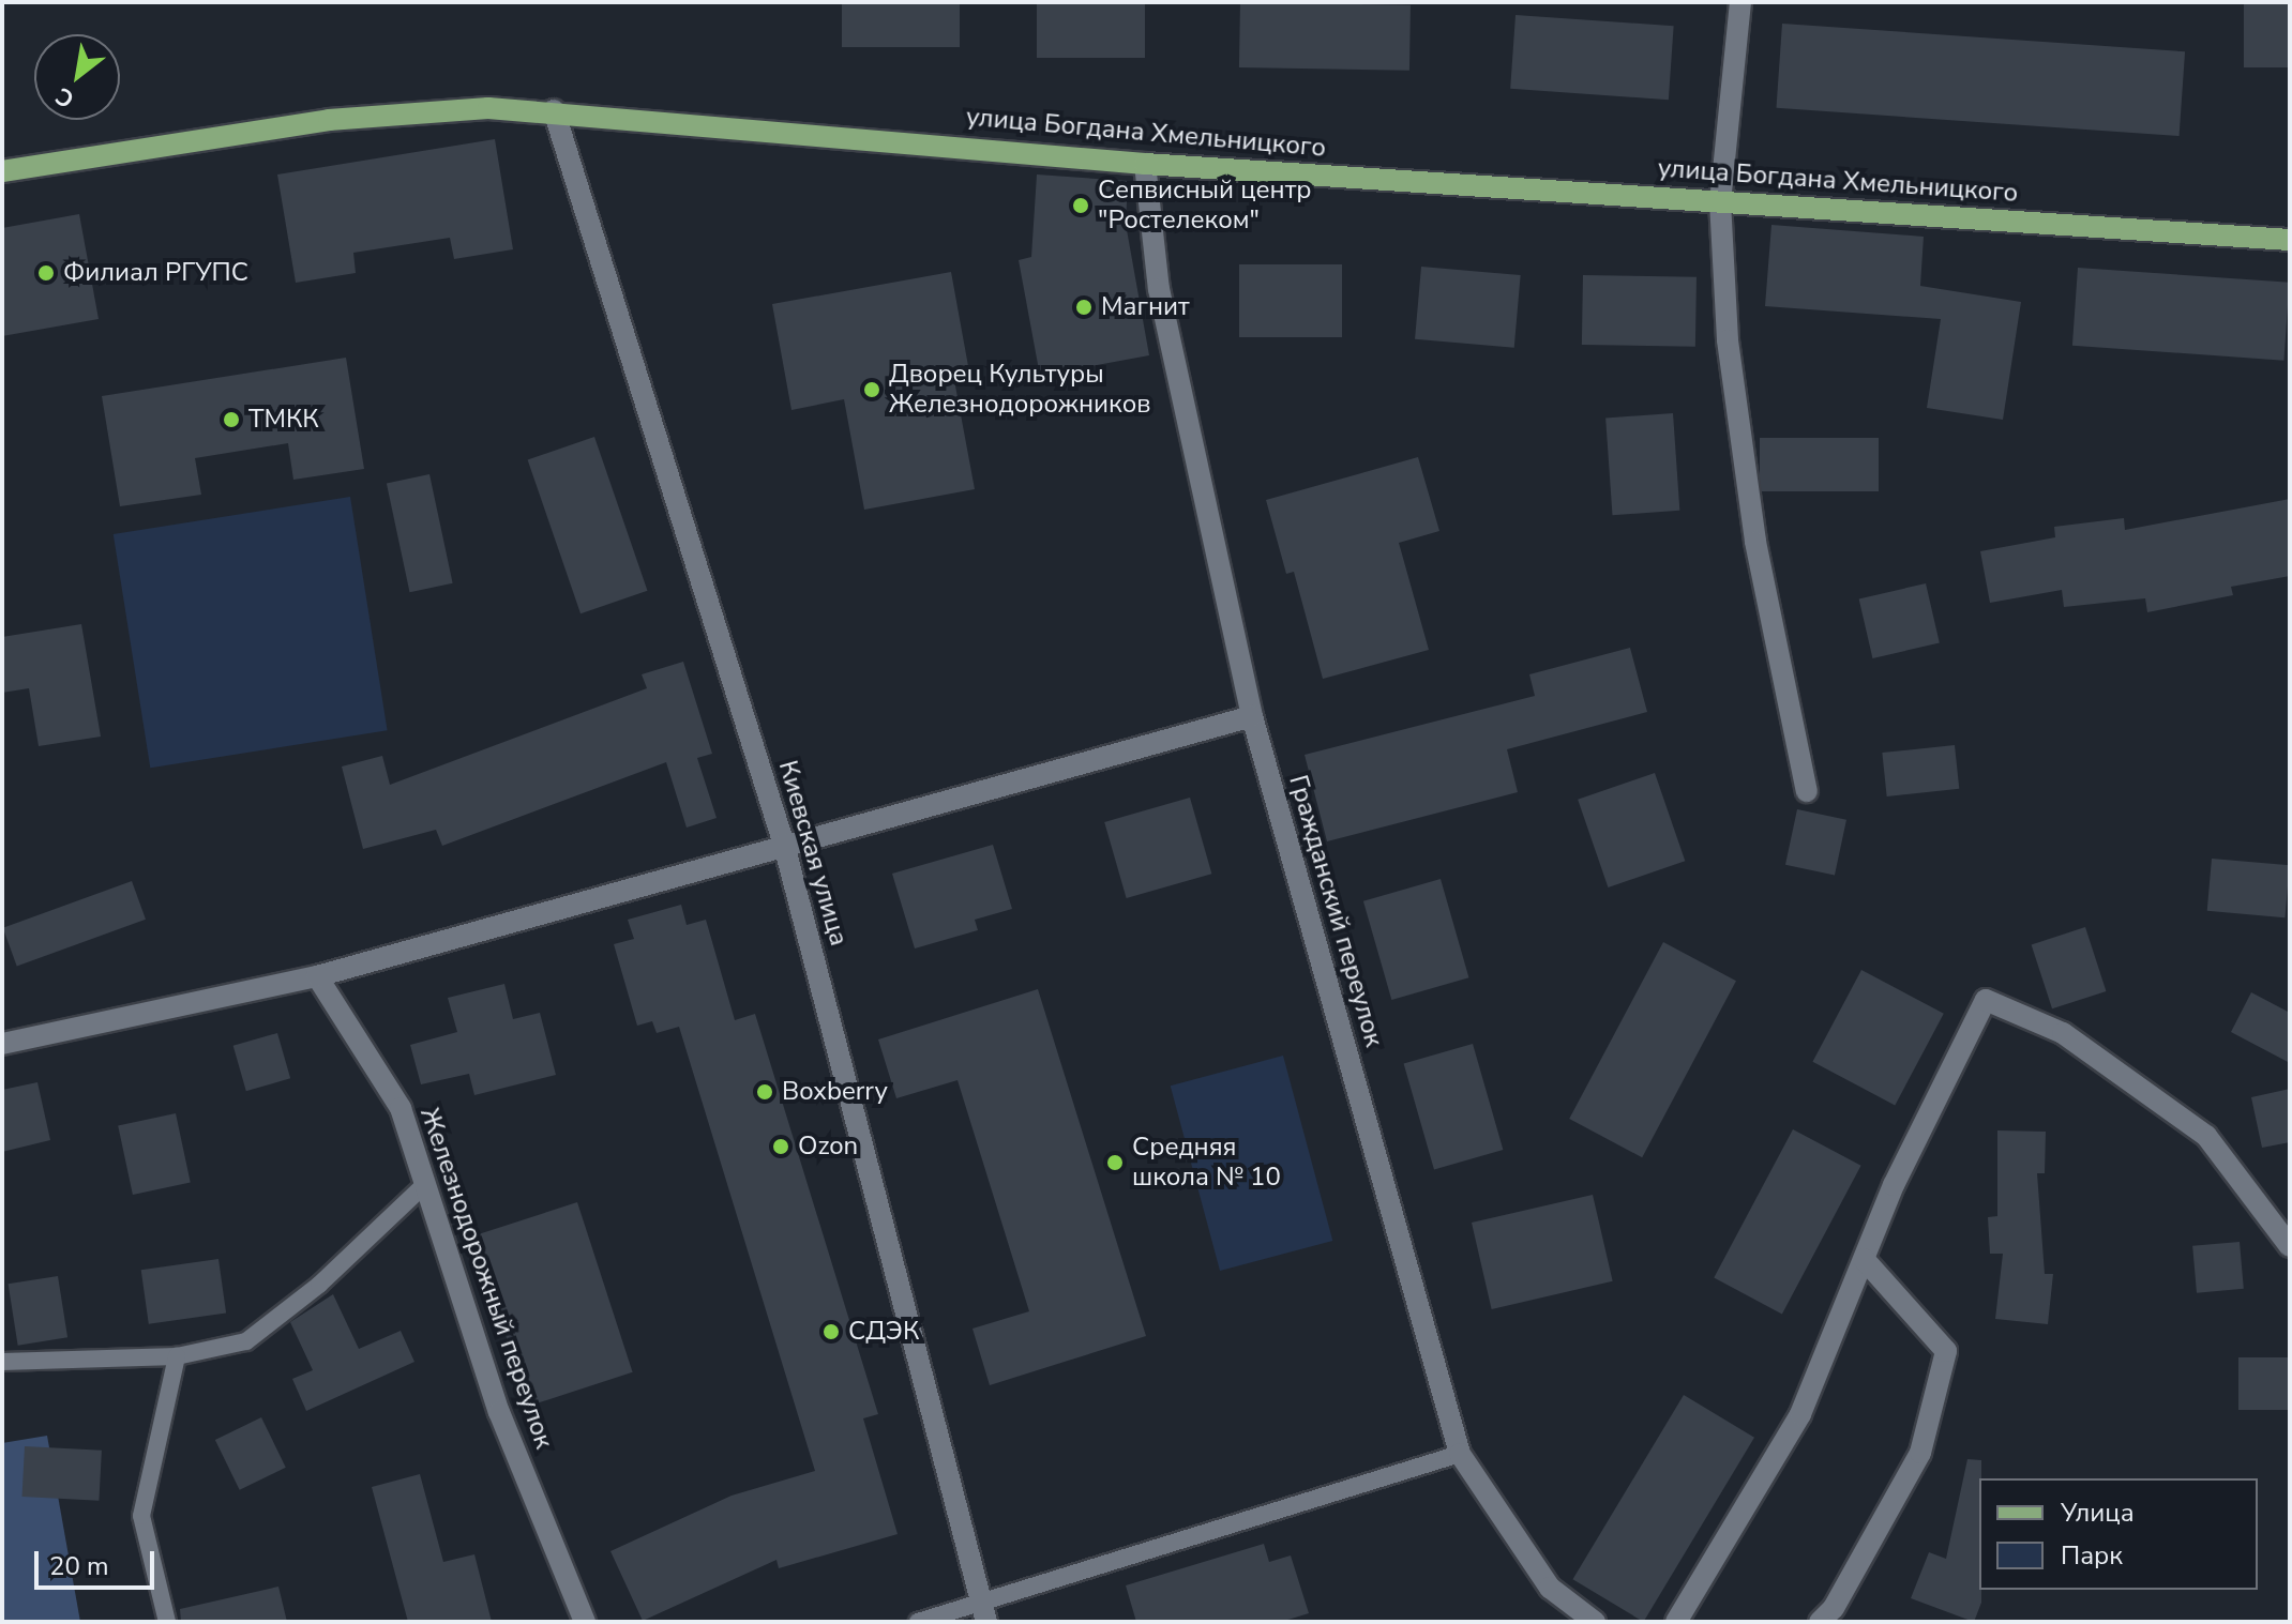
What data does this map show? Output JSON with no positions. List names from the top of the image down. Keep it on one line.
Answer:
{"streets":{"main road":["улица Богдана Хмельницкого"],"street":["Киевская улица","Гражданский переулок","Железнодорожный переулок"]},"crossings":[["улица Богдана Хмельницкого","Киевская улица"],["улица Богдана Хмельницкого","Гражданский переулок"]],"places":["Сепвисный центр \"Ростелеком\"","Филиал РГУПС","Магнит","Дворец Культуры Железнодорожников","ТМКК","Boxberry","Ozon","Средняя школа № 10","СДЭК"],"legend":["Улица","Парк"],"scale_bar":"20 m","north":"bottom left"}
